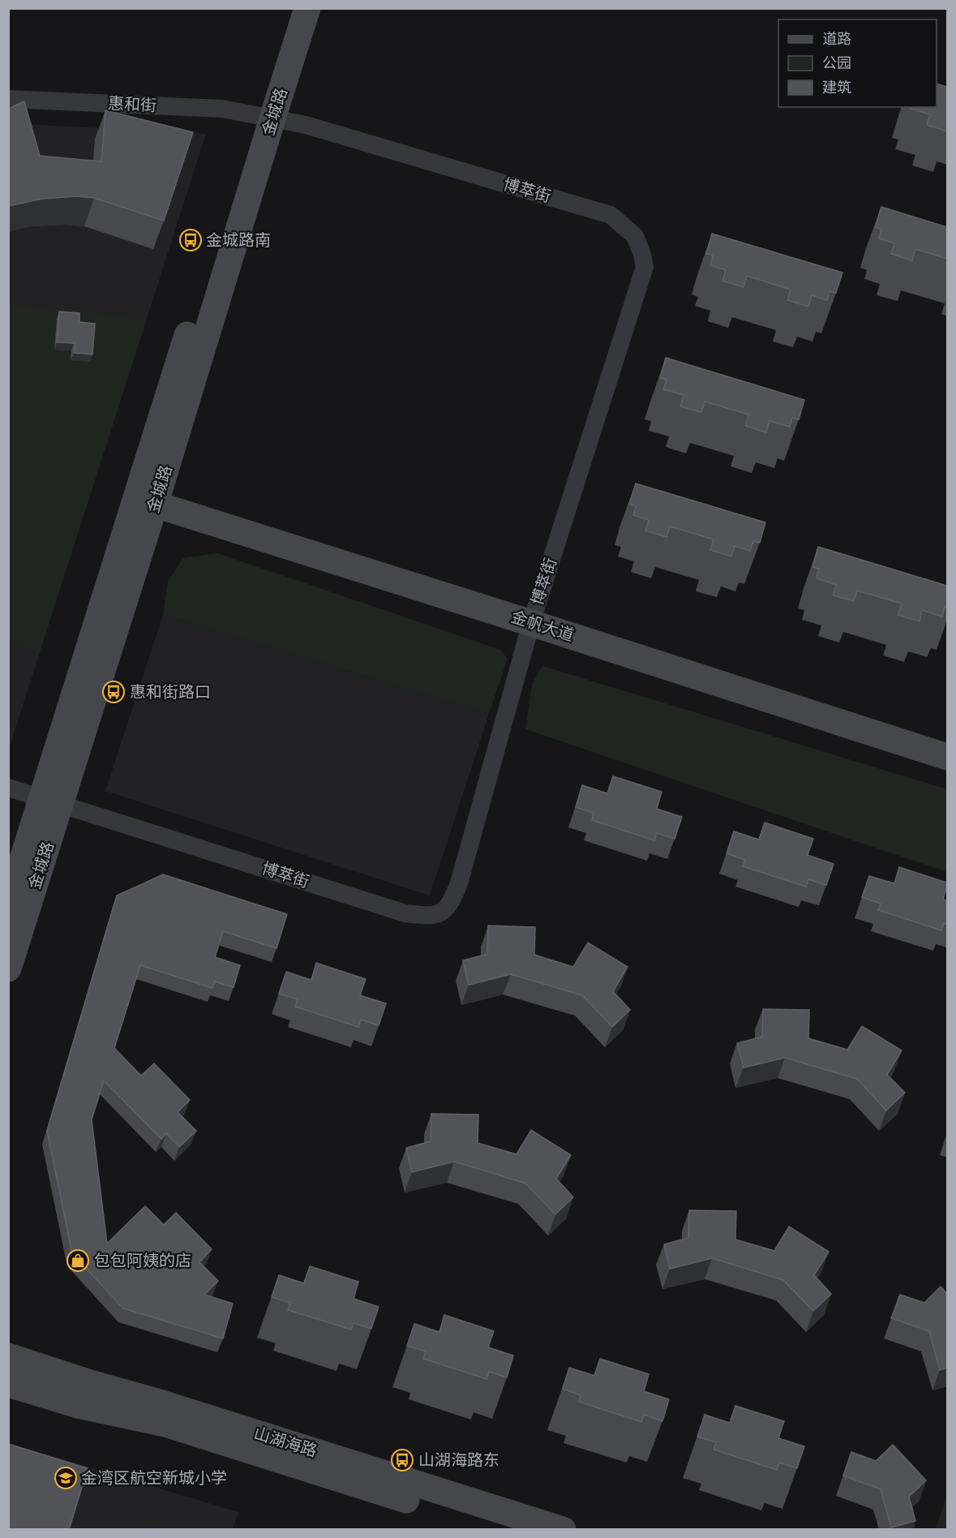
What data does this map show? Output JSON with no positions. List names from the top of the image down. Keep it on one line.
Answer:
{"streets":{"street":["惠和街","金城路","博萃街","金帆大道","山湖海路"]},"crossings":[["惠和街","金城路"],["惠和街","博萃街"],["金城路","博萃街"],["金城路","金帆大道"],["博萃街","金帆大道"]],"places":{"bus stop":["金城路南","惠和街路口","山湖海路东"],"shop":["包包阿姨的店"],"school or university":["金湾区航空新城小学"]},"legend":["道路","公园","建筑"]}
